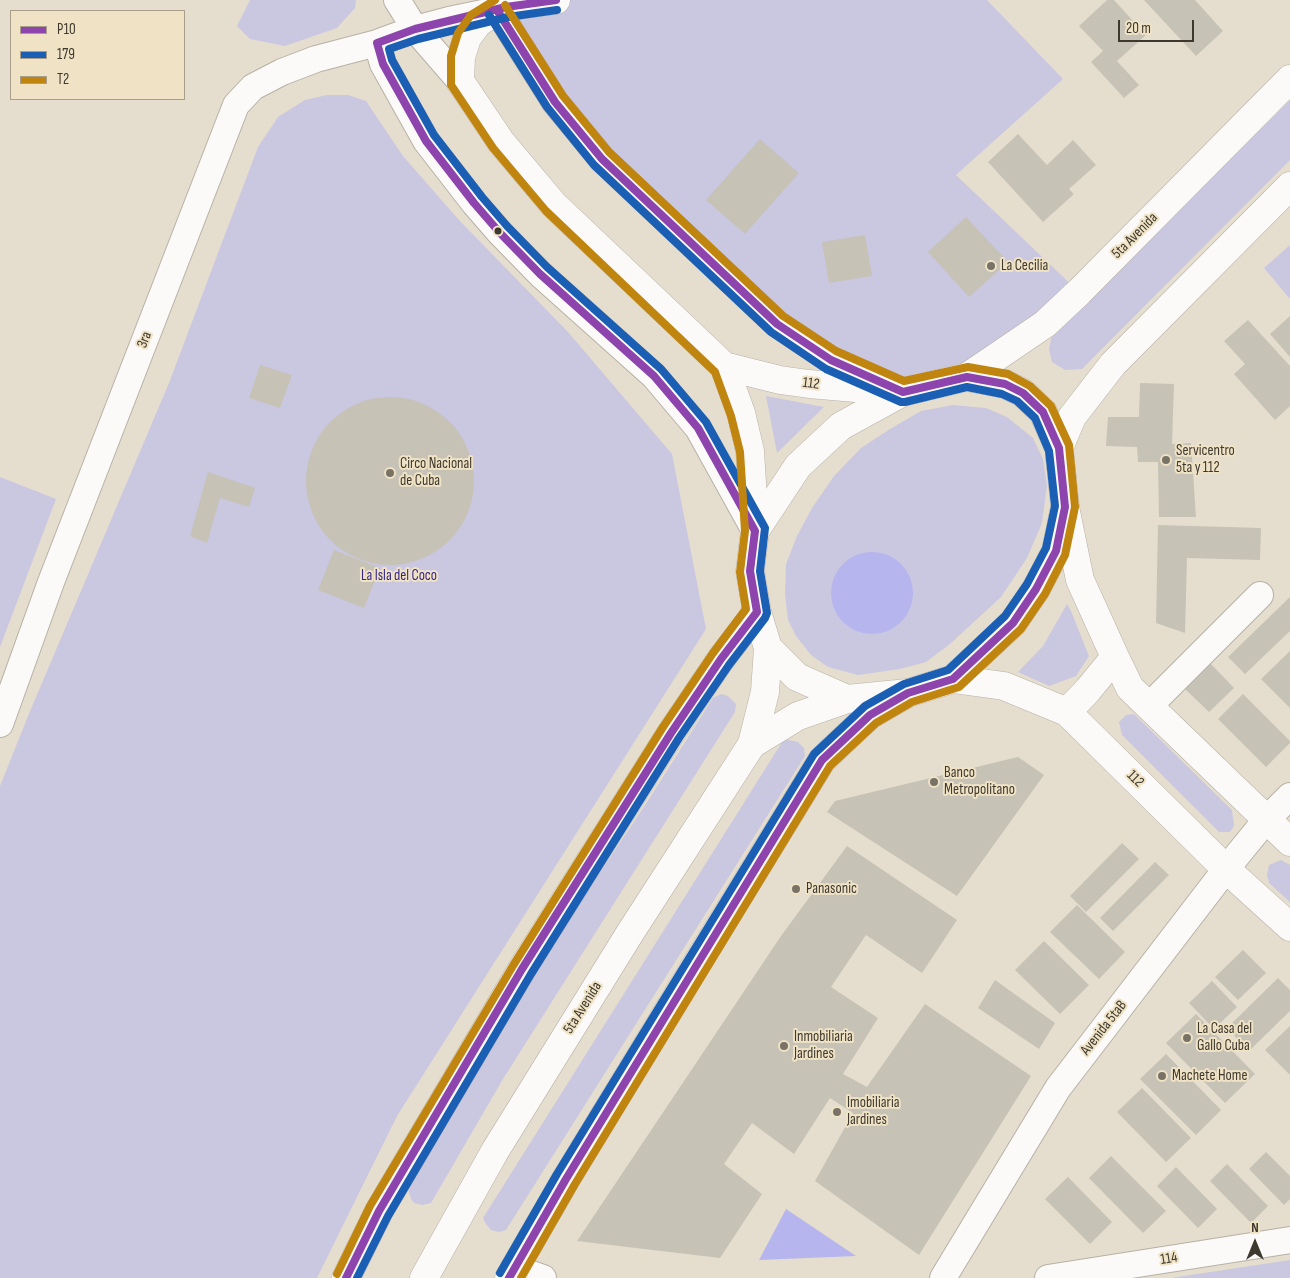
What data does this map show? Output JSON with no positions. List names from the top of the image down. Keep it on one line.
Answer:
{"streets":{"main road":["5ta Avenida","112"],"street":["3ra","Avenida 5taB","114"]},"crossings":[["5ta Avenida","112"],["3ra","112"],["112","Avenida 5taB"]],"parks":["La Isla del Coco"],"places":["La Cecilia","Servicentro 5ta y 112","Circo Nacional de Cuba","Banco Metropolitano","Panasonic","La Casa del Gallo Cuba","Inmobiliaria Jardines","Machete Home","Imobiliaria Jardines"],"lines":["transit line P10","transit line T2","transit line 179"],"legend":["P10","179","T2"],"scale_bar":"20 m","north":"top"}
